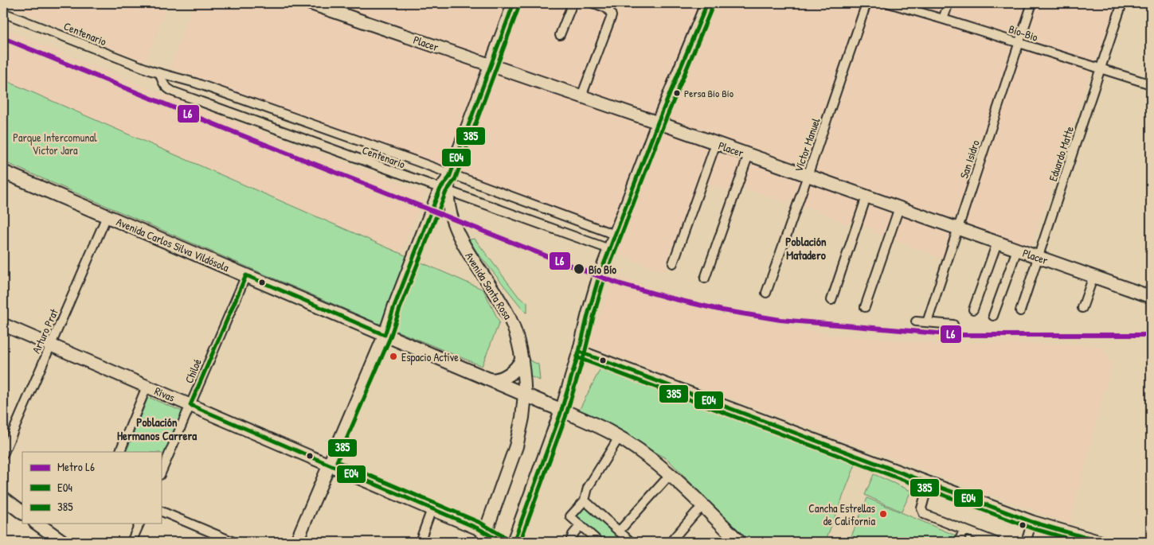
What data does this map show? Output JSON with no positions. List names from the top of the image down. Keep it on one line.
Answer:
{"streets":{"main road":["Avenida Carlos Silva Vildósola","Avenida Santa Rosa"],"street":["Bio-Bio","Centenario","Placer","Víctor Manuel","Eduardo Matte","San Isidro","Arturo Prat","Chiloé","Rivas"]},"crossings":[["Bio-Bio","Eduardo Matte"],["Bio-Bio","San Isidro"],["Centenario","Avenida Santa Rosa"],["Placer","Víctor Manuel"],["Placer","Eduardo Matte"],["Placer","San Isidro"],["Avenida Carlos Silva Vildósola","Avenida Santa Rosa"],["Avenida Carlos Silva Vildósola","Arturo Prat"],["Avenida Carlos Silva Vildósola","Chiloé"],["Avenida Santa Rosa","Rivas"],["Arturo Prat","Rivas"],["Chiloé","Rivas"]],"districts":["Población Matadero","Población Hermanos Carrera"],"parks":["Parque Intercomunal Victor Jara"],"places":["Persa Bío Bío","Bío Bío","Espacio Active","Cancha Estrellas de California"],"lines":["transit line E04","transit line 385","metro line L6"],"legend":["Metro L6","E04","385"]}
